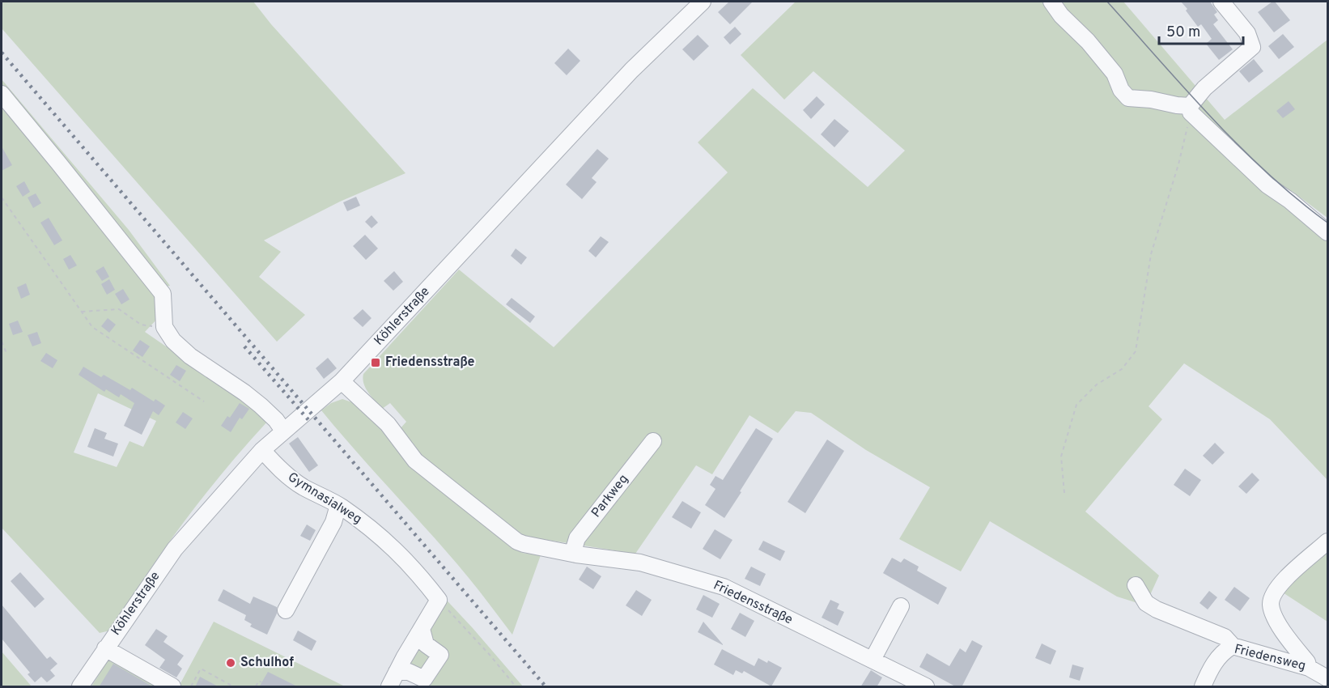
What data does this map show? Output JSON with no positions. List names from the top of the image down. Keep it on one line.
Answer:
{"streets":{"street":["Köhlerstraße","Parkweg","Gymnasialweg","Friedensstraße","Friedensweg"]},"crossings":[["Köhlerstraße","Gymnasialweg"],["Köhlerstraße","Friedensstraße"],["Parkweg","Friedensstraße"]],"places":{"transit":["Friedensstraße"],"other":["Schulhof"]},"scale_bar":"50 m"}
